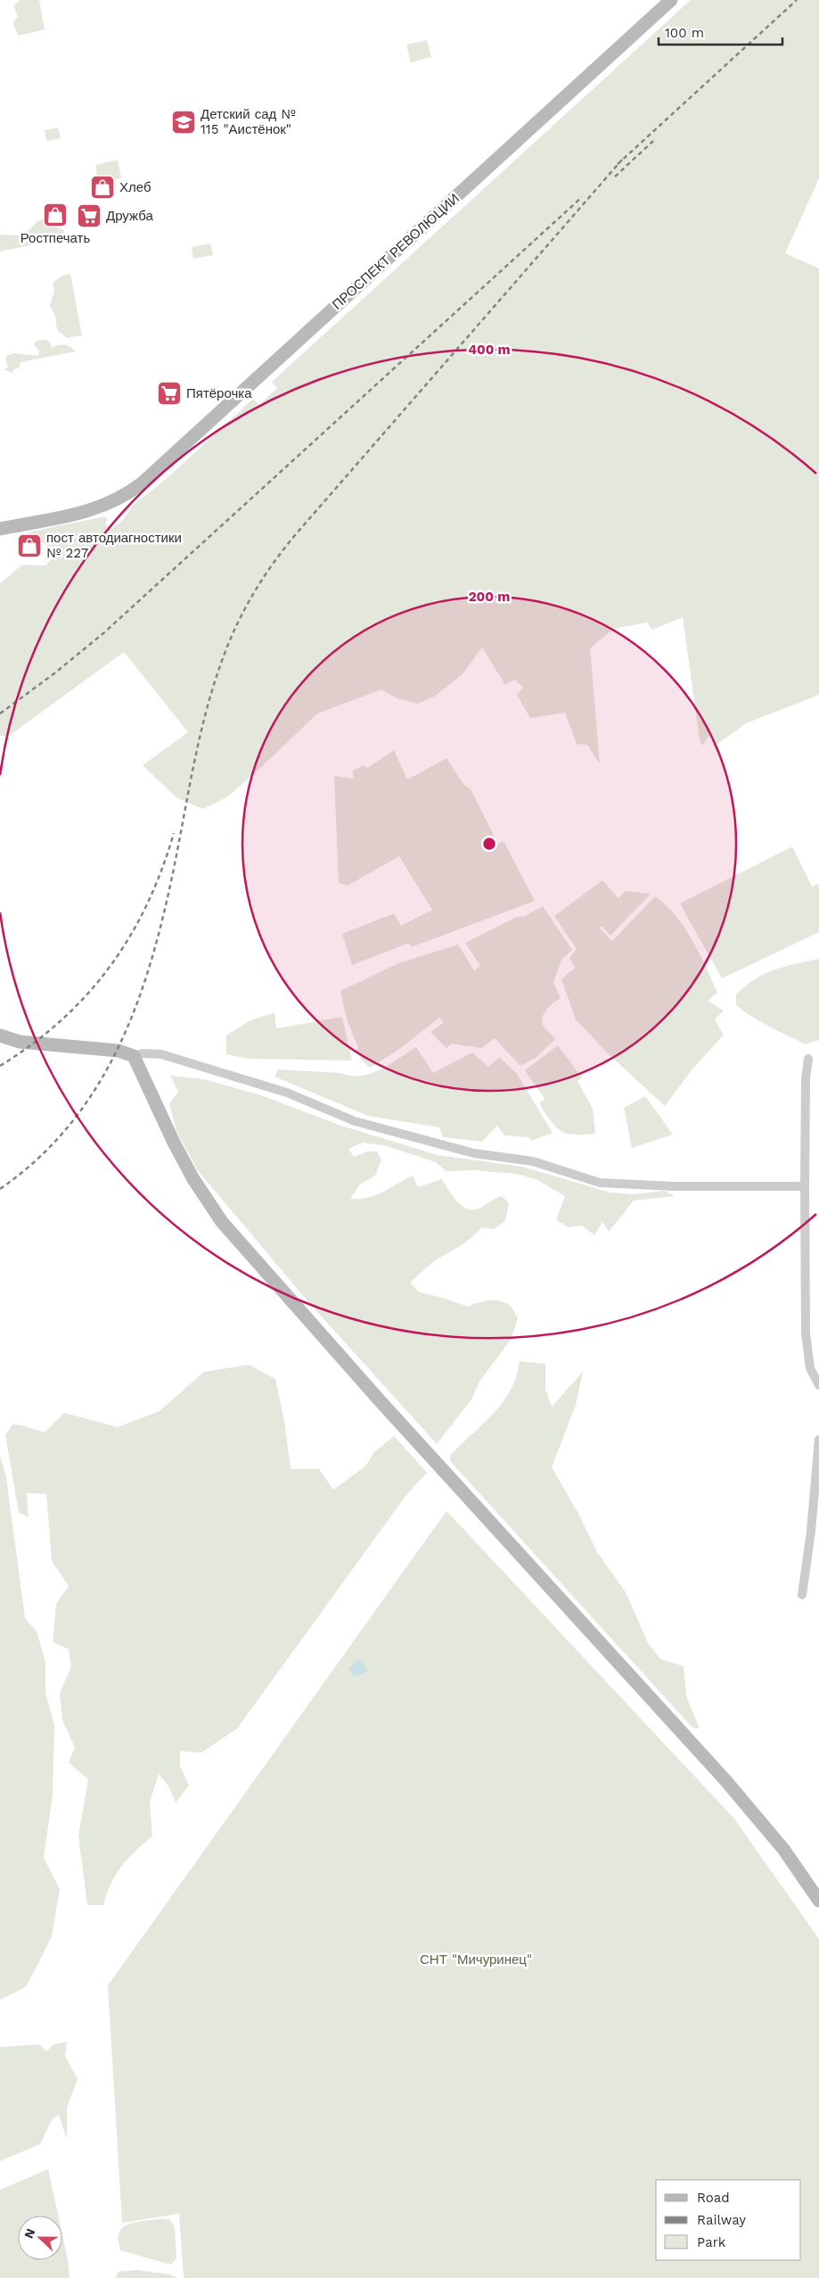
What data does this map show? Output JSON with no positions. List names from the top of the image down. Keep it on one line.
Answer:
{"streets":{"street":["ПРОСПЕКТ РЕВОЛЮЦИИ"]},"parks":["СНТ \"Мичуринец\""],"places":{"school or university":["Детский сад № 115 \"Аистёнок\""],"shop":["Хлеб","Ростпечать","пост автодиагностики № 227"],"supermarket":["Дружба","Пятёрочка"]},"legend":["Road","Railway","Park"],"scale_bar":"100 m","north":"left","rings":["400 m","200 m"]}
